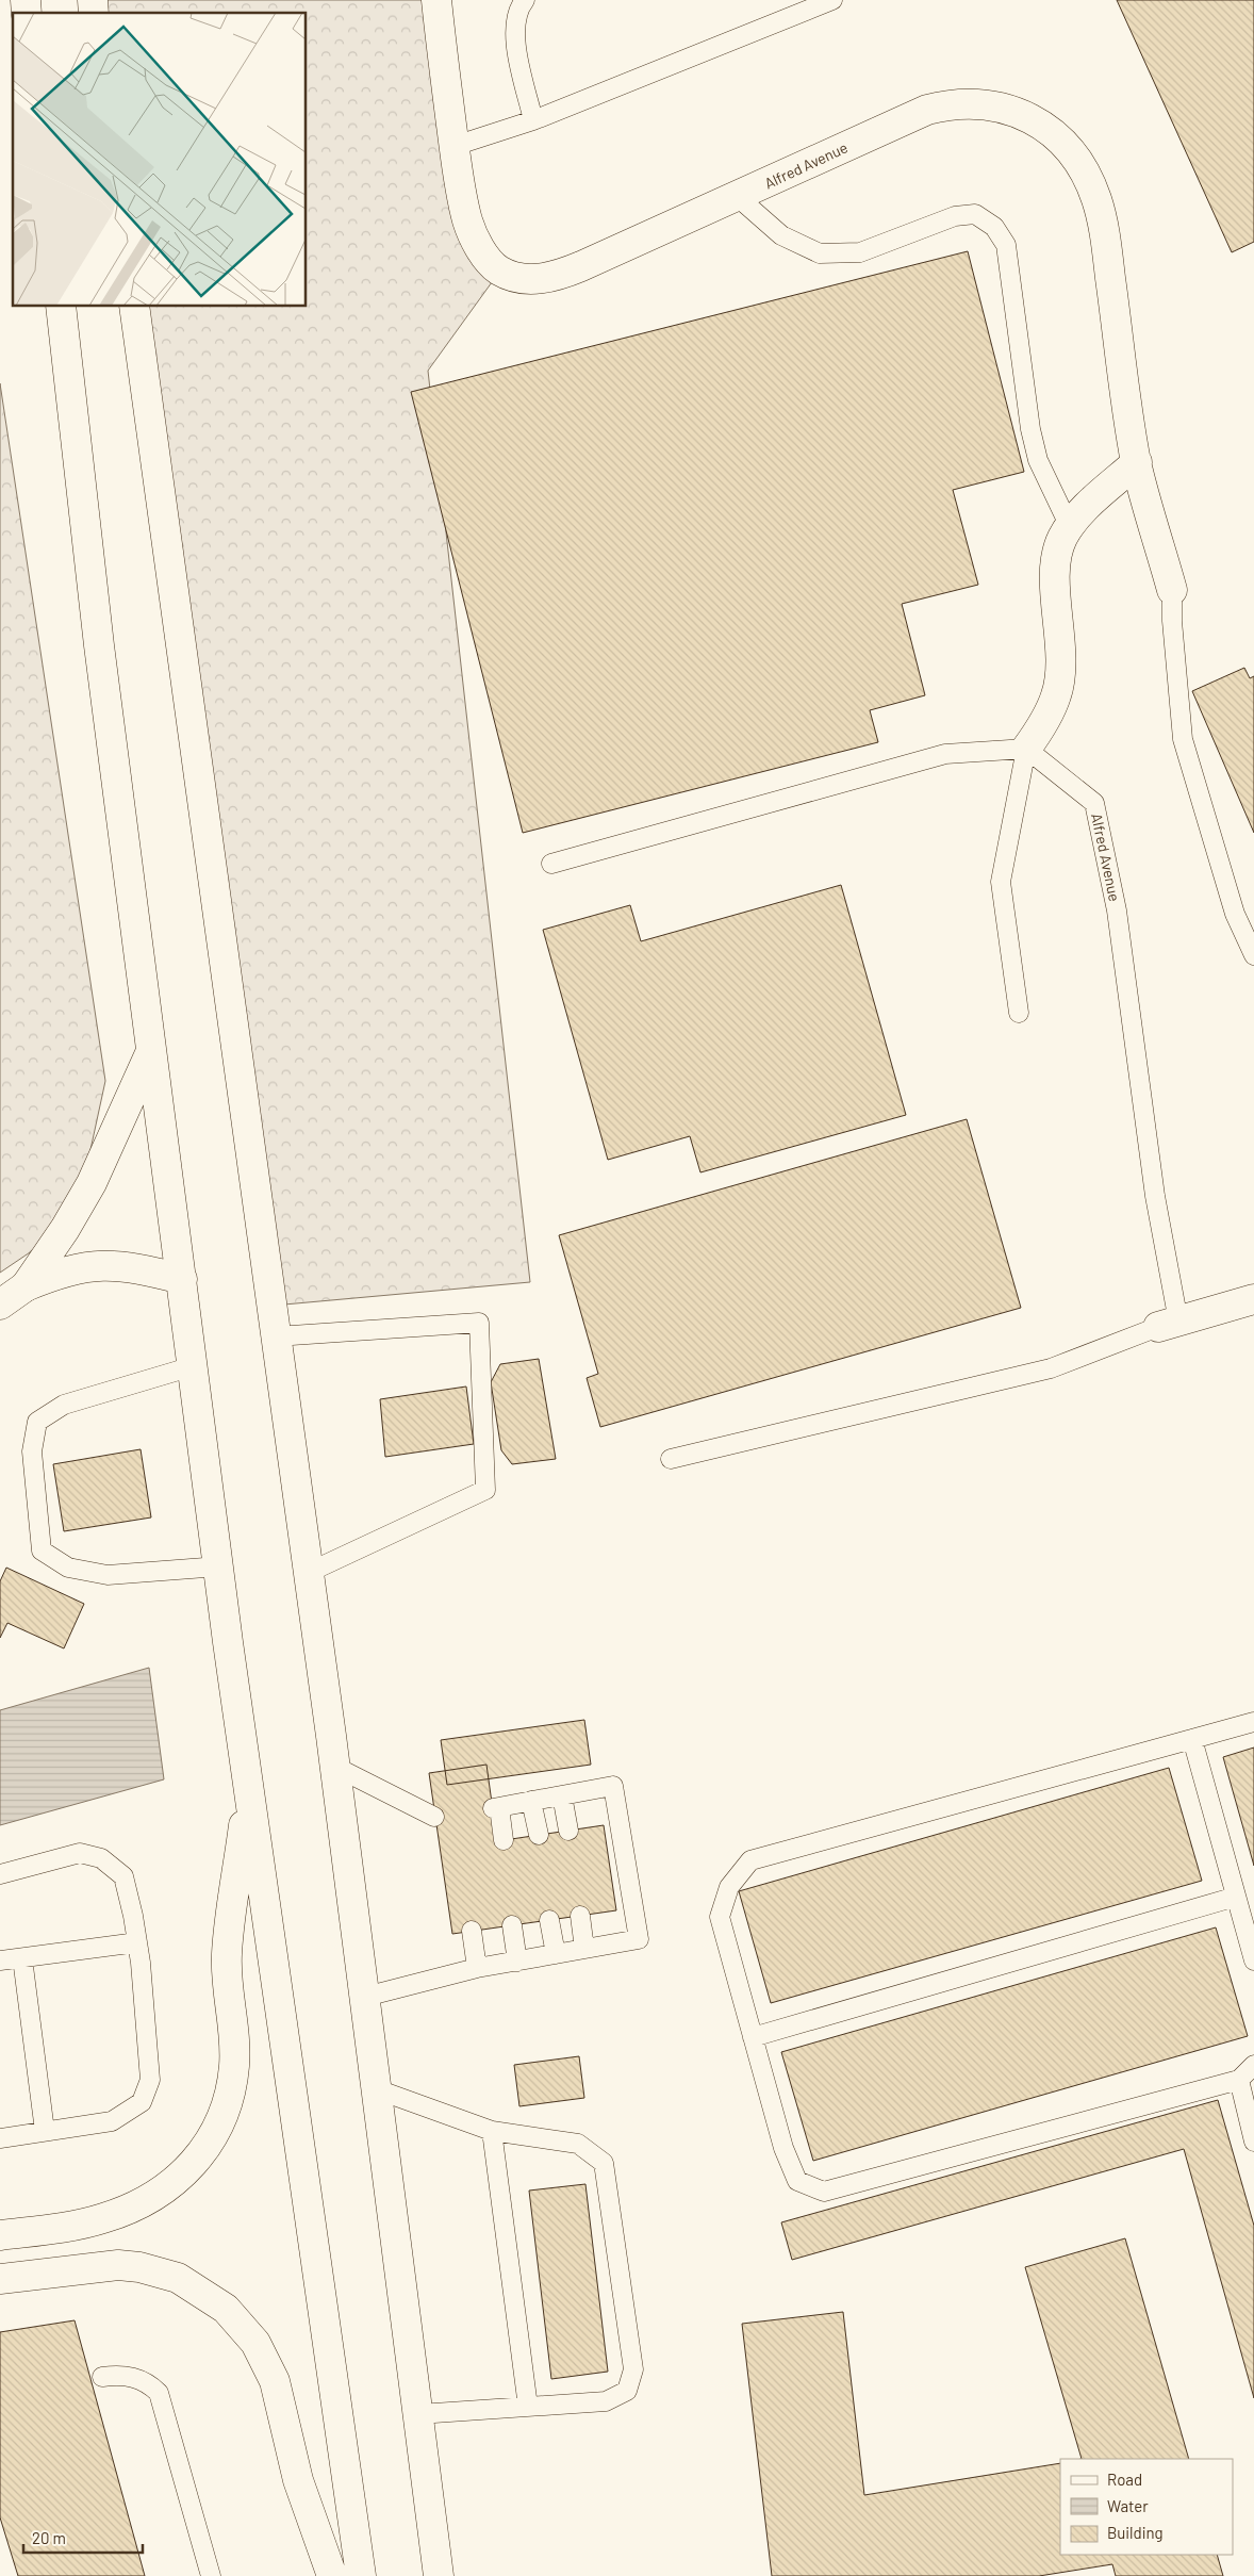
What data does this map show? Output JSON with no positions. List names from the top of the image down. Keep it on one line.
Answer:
{"streets":{"main road":["Alfred Avenue"]},"legend":["Road","Water","Building"],"scale_bar":"20 m"}
